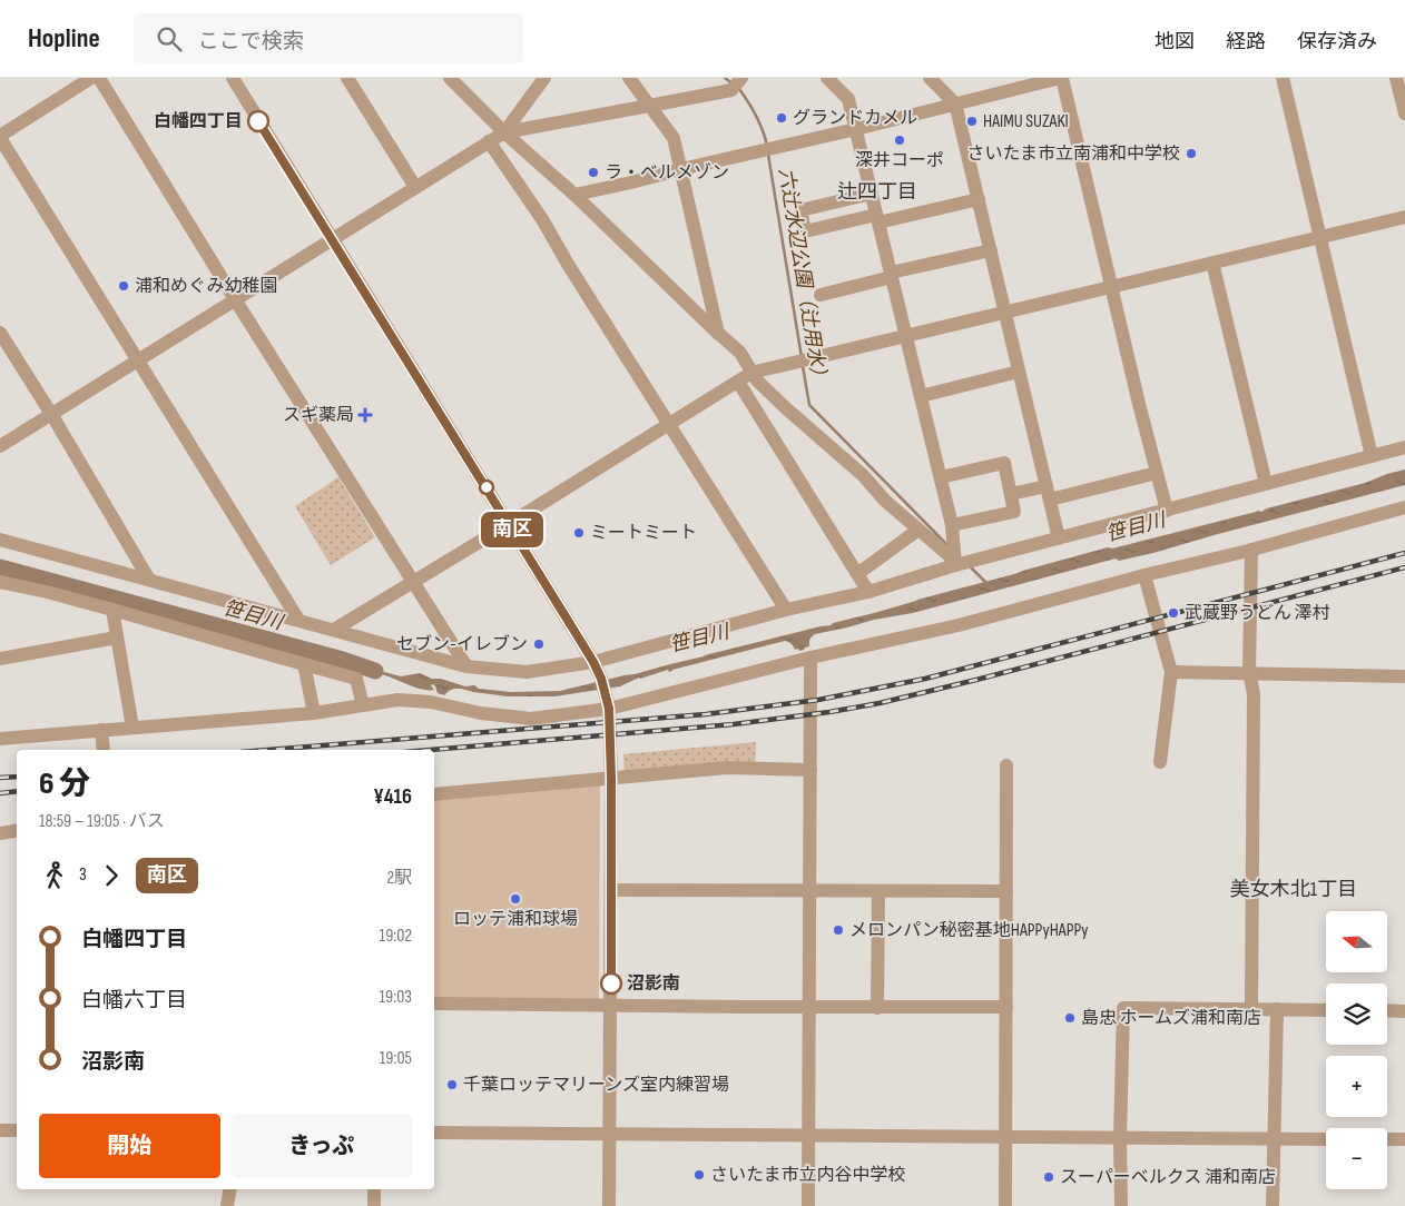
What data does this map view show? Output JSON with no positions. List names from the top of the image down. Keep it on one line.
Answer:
{"districts":["辻四丁目","美女木北1丁目"],"water":["六辻水辺公園（辻用水）","笹目川"],"places":{"other":["グランドカメル","白幡四丁目","HAIMU SUZAKI","深井コーポ","さいたま市立南浦和中学校","ラ・ベルメゾン","浦和めぐみ幼稚園","ミートミート","武蔵野うどん 澤村","セブン-イレブン","ロッテ浦和球場","メロンパン秘密基地HAPPyHAPPy","沼影南","島忠 ホームズ浦和南店","千葉ロッテマリーンズ室内練習場","さいたま市立内谷中学校","スーパーベルクス 浦和南店"],"health":["スギ薬局"]},"lines":["bus line 南区"],"north":"left","page":{"header":"Hopline","search":"ここで検索","nav":["地図","経路","保存済み"],"on_map":"南区","heading":["6 分","18:59 – 19:05 · バス","¥416"],"legs":["3","南区","2駅"],"list":[{"name":"白幡四丁目","value":"19:02"},{"name":"白幡六丁目","value":"19:03"},{"name":"沼影南","value":"19:05"}],"map_buttons":["+","−"],"buttons":["開始","きっぷ"]}}
